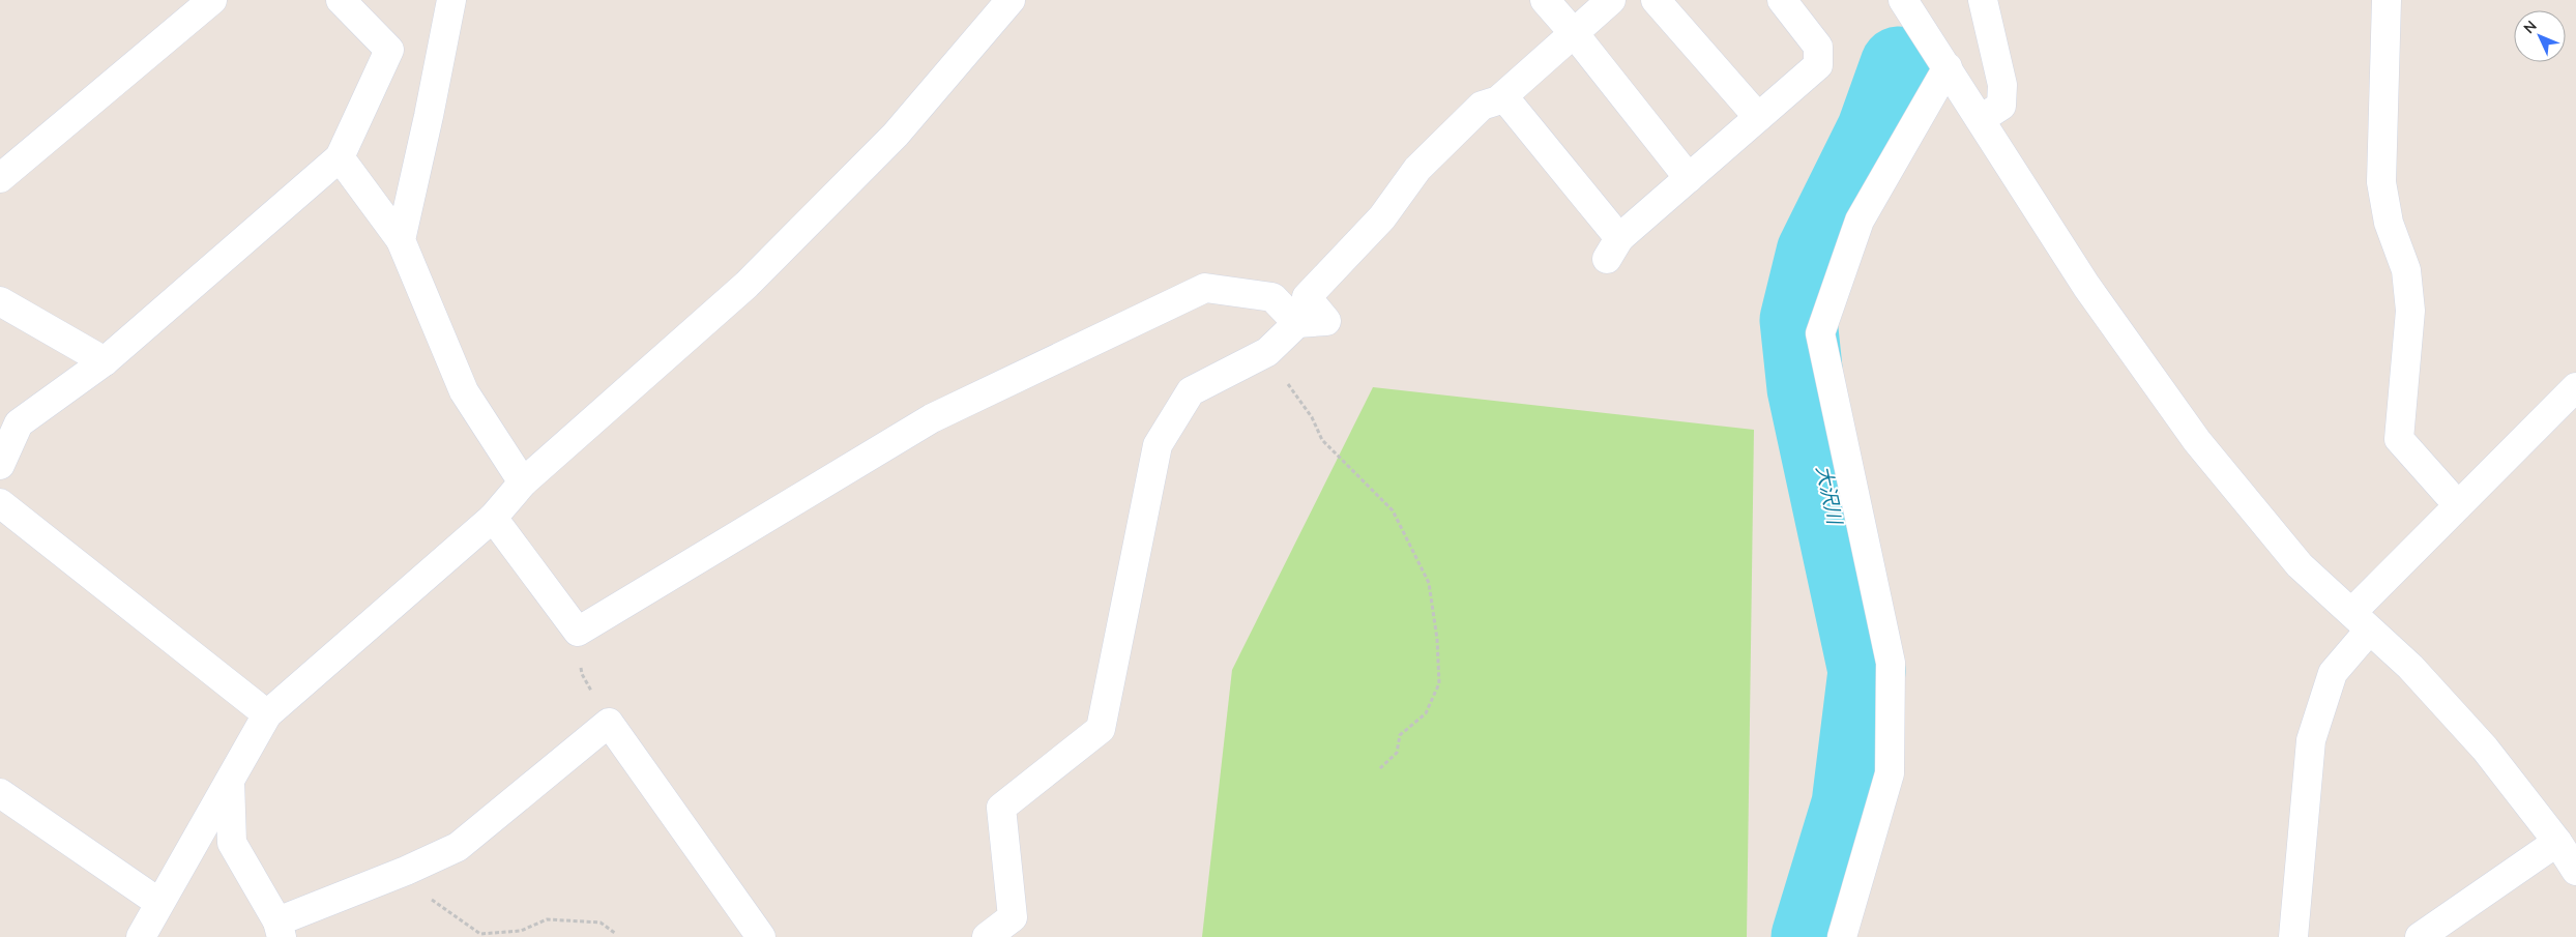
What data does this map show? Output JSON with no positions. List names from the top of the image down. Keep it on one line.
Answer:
{"water":["大沢川"],"north":"top left"}
